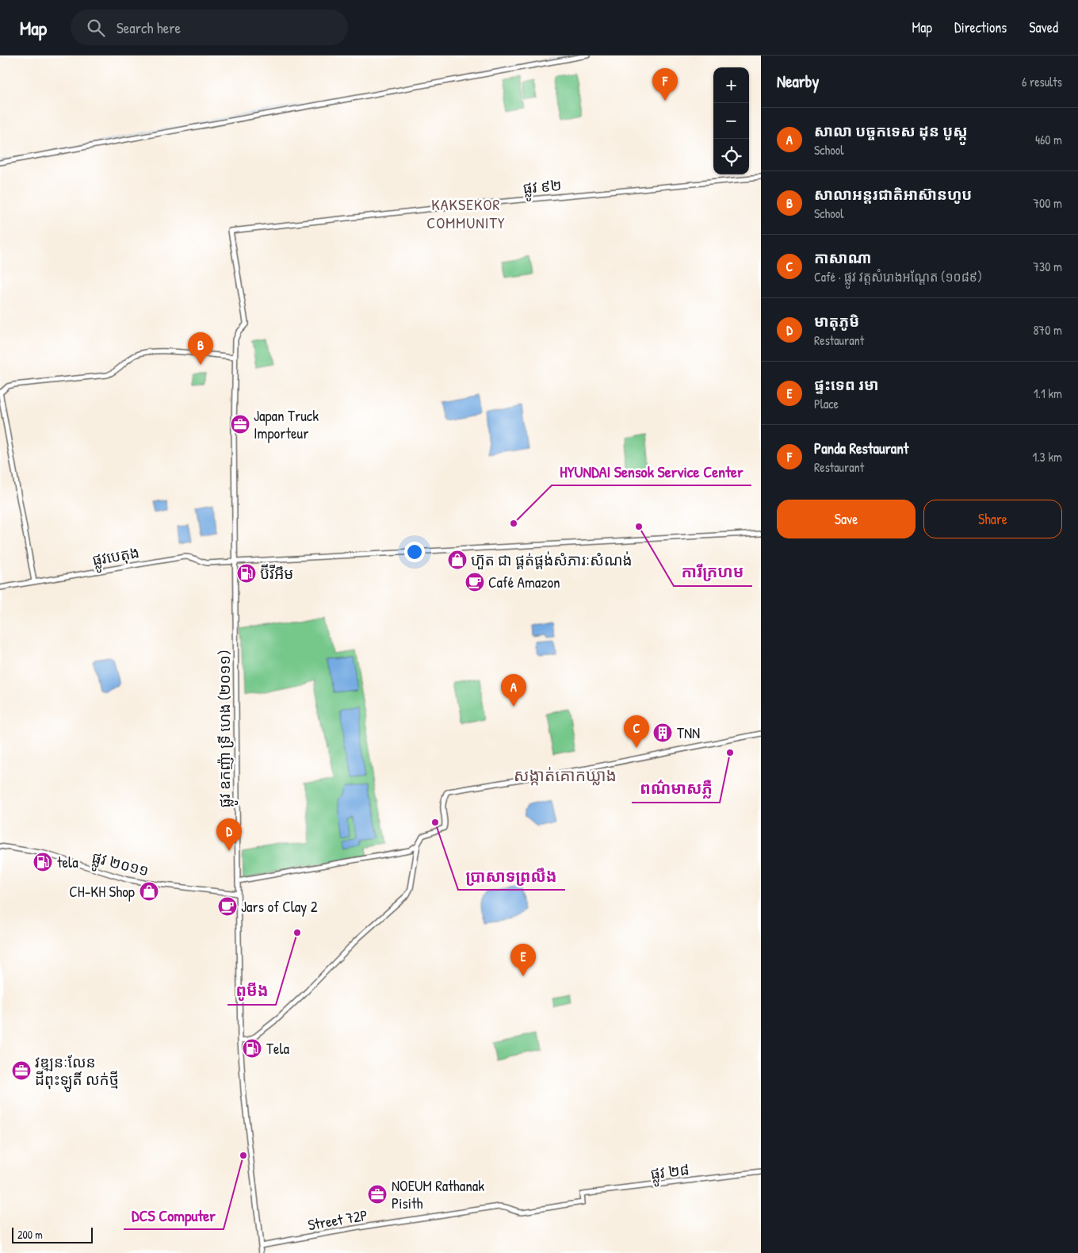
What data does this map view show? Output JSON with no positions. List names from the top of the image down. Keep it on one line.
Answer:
{"streets":{"main road":["ផ្លូវ ៩២","ផ្លូវបេតុង","ផ្លូវ ឧកញ៉ា ទ្រី ហេង (២០១១)","ផ្លូវ ២០១១","ផ្លូវ ២៨","Street 72P"]},"crossings":[["ផ្លូវ ៩២","ផ្លូវ ឧកញ៉ា ទ្រី ហេង (២០១១)"],["ផ្លូវបេតុង","ផ្លូវ ឧកញ៉ា ទ្រី ហេង (២០១១)"],["ផ្លូវ ឧកញ៉ា ទ្រី ហេង (២០១១)","ផ្លូវ ២០១១"],["ផ្លូវ ឧកញ៉ា ទ្រី ហេង (២០១១)","Street 72P"],["ផ្លូវ ២៨","Street 72P"]],"districts":["KAKSEKOR COMMUNITY","សង្កាត់គោកឃ្លាង"],"places":{"office":["Japan Truck Importeur","វឌ្ឍនៈលែន ដីពុះឡូតិ៍ លក់ថ្មី","NOEUM Rathanak Pisith"],"other":["HYUNDAI Sensok Service Center","ការីក្រហម","ពណ៌មាសភ្លឺ","ប្រាសាទព្រលឹង","ពូមីង","DCS Computer"],"shop":["ហ៊ួត ជា ផ្គត់ផ្គង់សំភារៈសំណង់","CH-KH Shop"],"fuel station":["ប៊ីវីអឹម","tela","Tela"],"cafe":["Café Amazon","Jars of Clay 2"],"building":["TNN"]},"scale_bar":"200 m","page":{"header":"Map","search":"Search here","nav":["Map","Directions","Saved"],"heading":["Nearby","6 results"],"map_buttons":["+","−"],"pins":["F","B","A","C","D","E"],"list":[{"mark":"A","name":"សាលា បច្ចកទេស ដុន បូស្កូ","note":"School","value":"460 m"},{"mark":"B","name":"សាលាអន្ដរជាតិអាស៊ានហូប","note":"School","value":"700 m"},{"mark":"C","name":"កាសាណា","note":"Café · ផ្លូវ វត្តសំរោងអណ្ដែត (១០៨៩)","value":"730 m"},{"mark":"D","name":"មាតុភូមិ","note":"Restaurant","value":"870 m"},{"mark":"E","name":"ផ្ទះទេព រមា","note":"Place","value":"1.1 km"},{"mark":"F","name":"Panda Restaurant","note":"Restaurant","value":"1.3 km"}],"buttons":["Save","Share"],"scale":"200 m"}}
